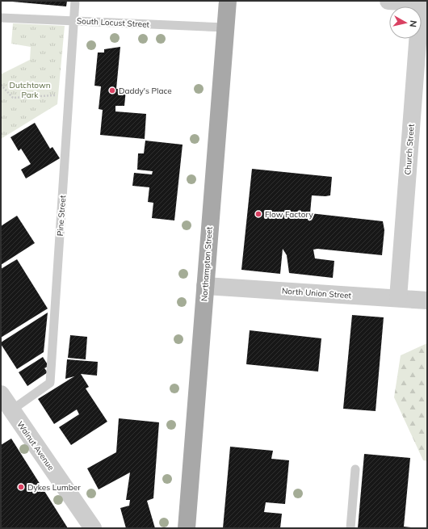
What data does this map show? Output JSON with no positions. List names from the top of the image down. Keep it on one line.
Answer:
{"streets":{"main road":["Northampton Street"],"street":["Church Street","North Union Street","Walnut Avenue"],"lane":["South Locust Street","Pine Street"]},"crossings":[["South Locust Street","Pine Street"],["South Locust Street","Northampton Street"],["Church Street","North Union Street"],["Pine Street","Walnut Avenue"],["Northampton Street","North Union Street"]],"parks":["Dutchtown Park"],"places":["Daddy's Place","Flow Factory","Dykes Lumber"],"north":"right"}
